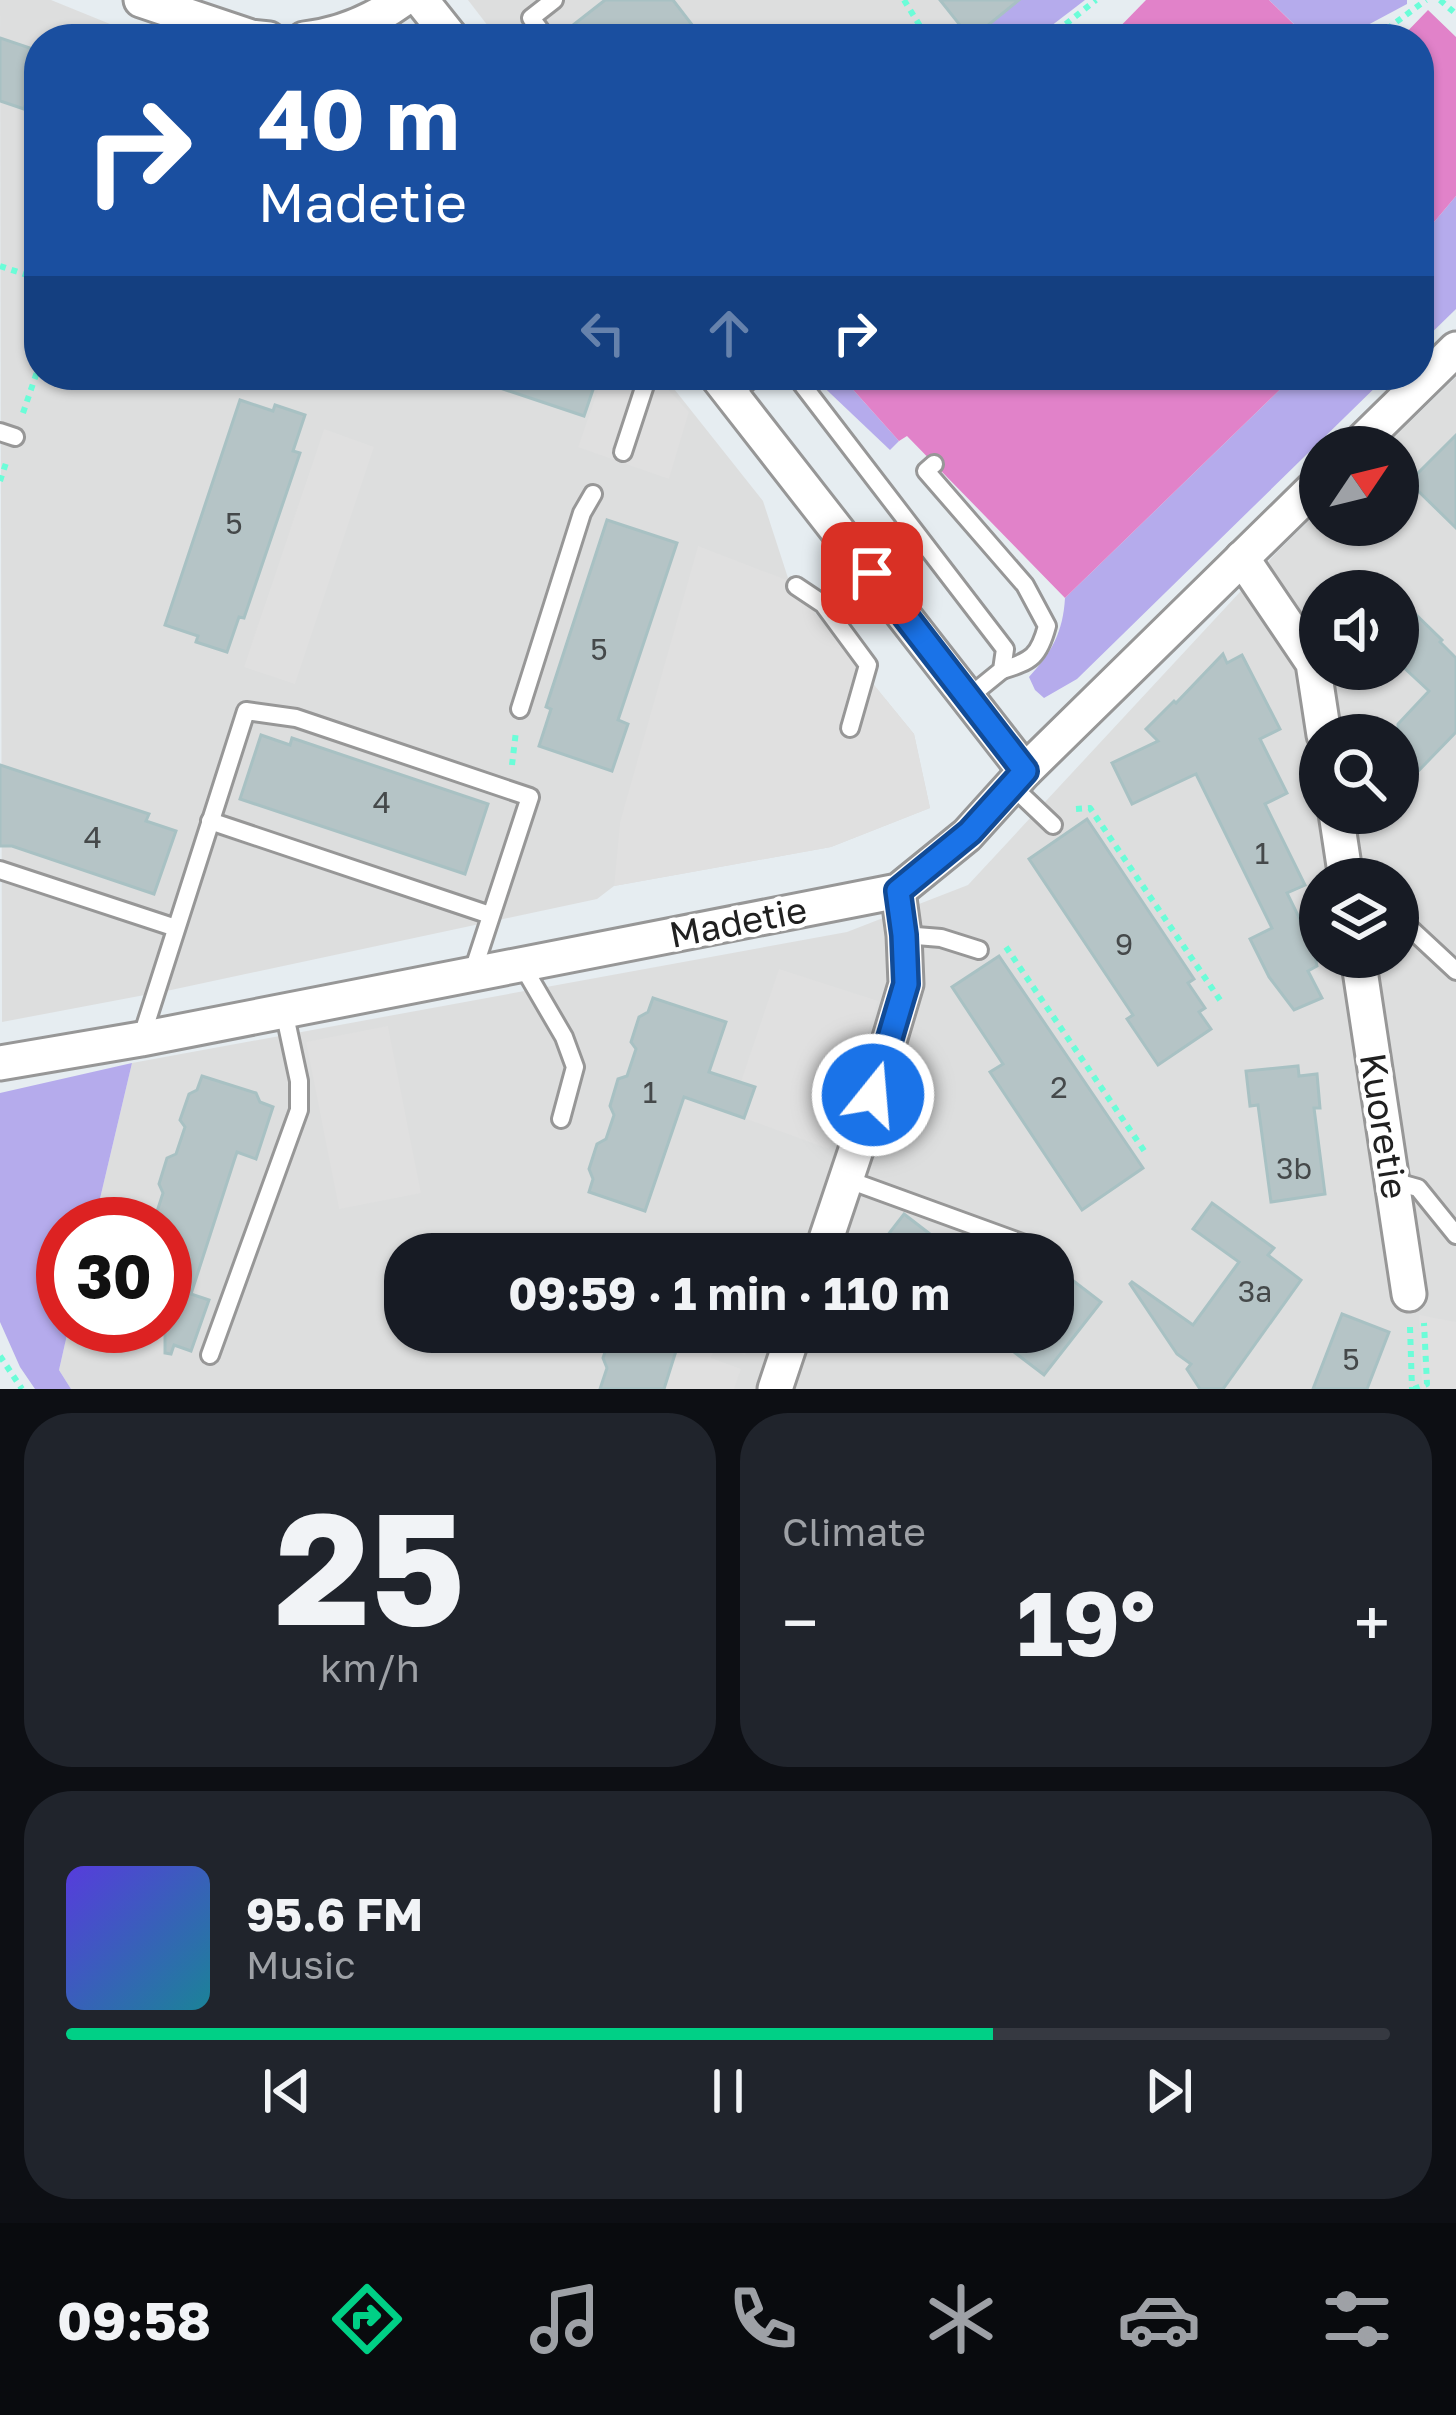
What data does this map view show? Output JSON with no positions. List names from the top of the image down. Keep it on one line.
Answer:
{"streets":{"street":["Madetie","Kuoretie"]},"house_numbers":["5","5","4","4","1","9","2","1","3b","3a","5"],"north":"top right","page":{"turn":["40 m","Madetie"],"limit":"30","trip":"09:59 · 1 min · 110 m","tile":[["25","km/h"],"Climate"],"heat":["−","19°","+"],"song":["95.6 FM","Music"],"tabs":"09:58"}}
